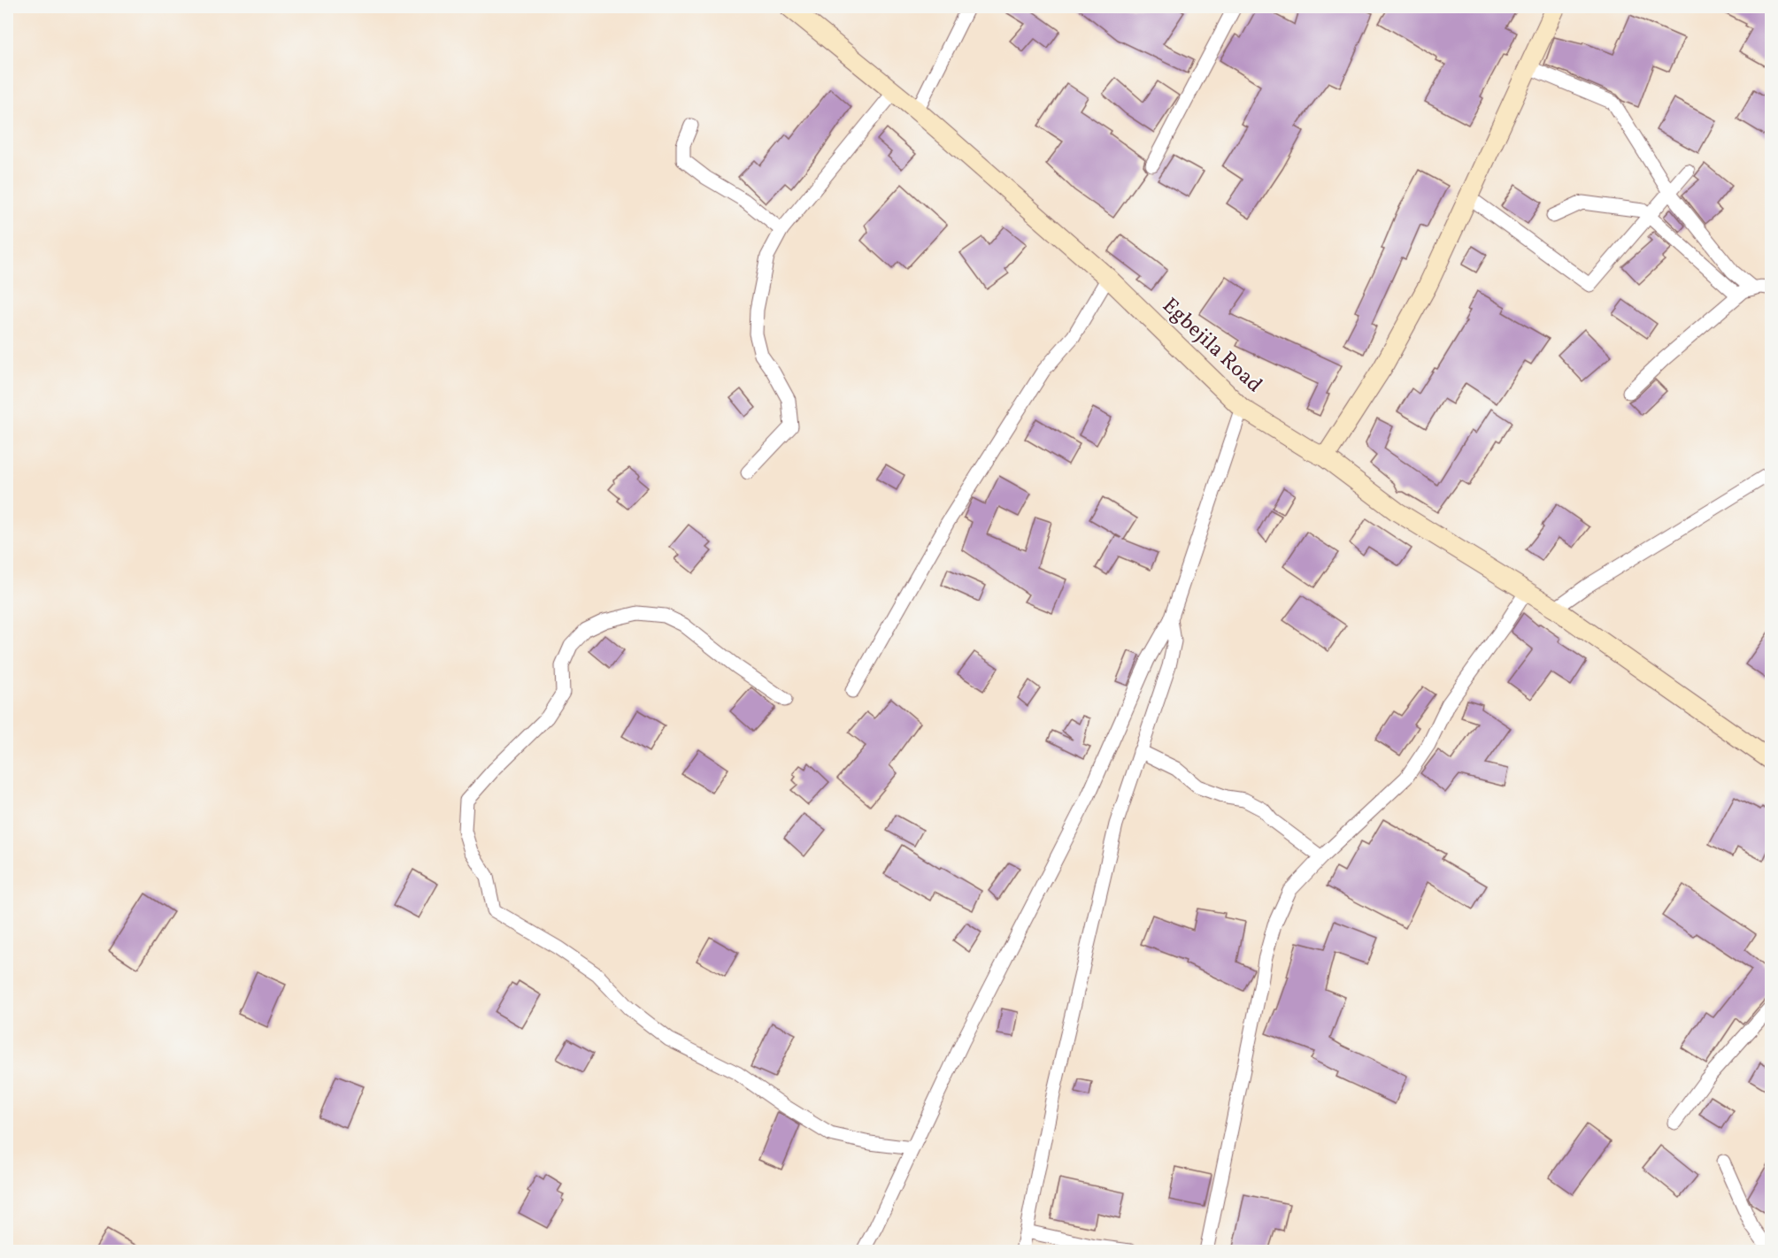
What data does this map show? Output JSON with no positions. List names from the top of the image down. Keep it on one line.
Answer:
{"streets":{"street":["Egbejila Road"]}}
